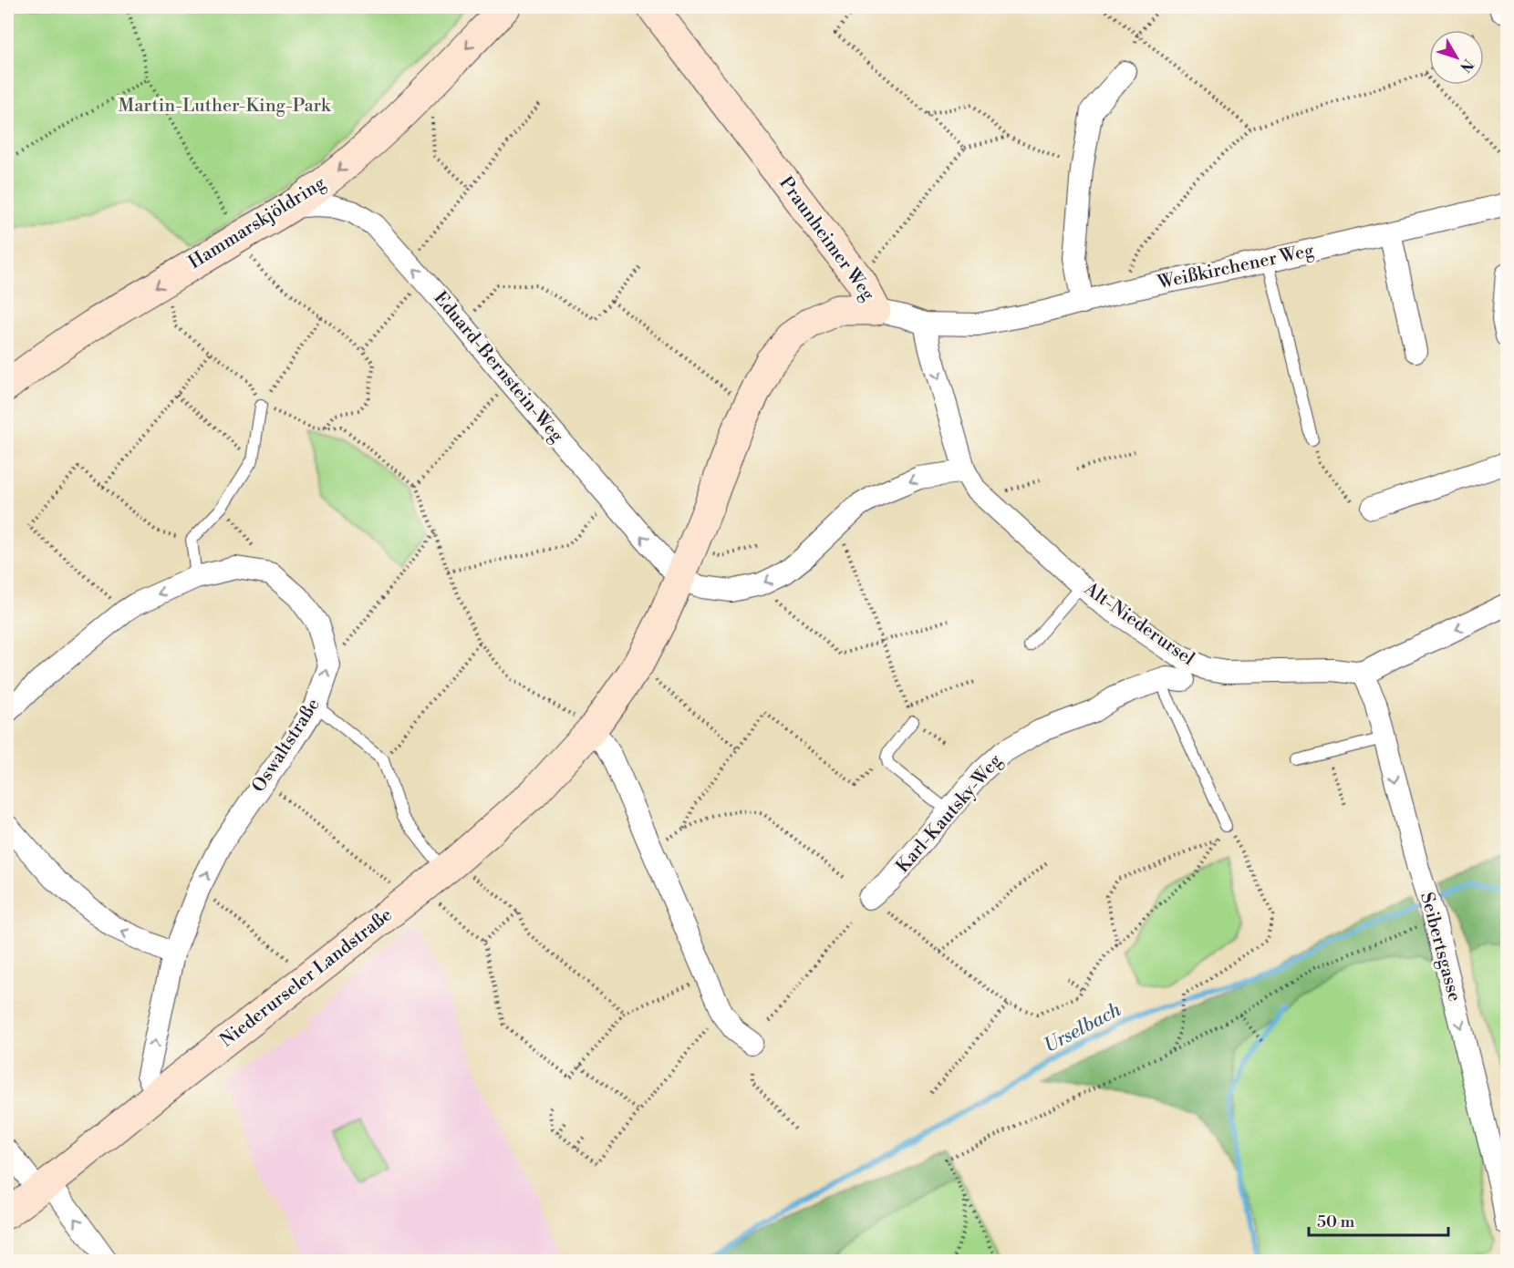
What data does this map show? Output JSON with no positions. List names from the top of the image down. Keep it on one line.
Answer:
{"streets":{"main road":["Hammarskjöldring","Praunheimer Weg","Niederurseler Landstraße"],"street":["Weißkirchener Weg","Eduard-Bernstein-Weg","Alt-Niederursel","Oswaltstraße","Karl-Kautsky-Weg","Seibertsgasse"]},"crossings":[["Hammarskjöldring","Eduard-Bernstein-Weg"],["Praunheimer Weg","Weißkirchener Weg"],["Praunheimer Weg","Niederurseler Landstraße"],["Eduard-Bernstein-Weg","Niederurseler Landstraße"],["Alt-Niederursel","Karl-Kautsky-Weg"],["Alt-Niederursel","Seibertsgasse"],["Oswaltstraße","Niederurseler Landstraße"]],"one_way":["Hammarskjöldring","Eduard-Bernstein-Weg","Seibertsgasse"],"water":["Urselbach"],"parks":["Martin-Luther-King-Park"],"scale_bar":"50 m","north":"bottom right"}
